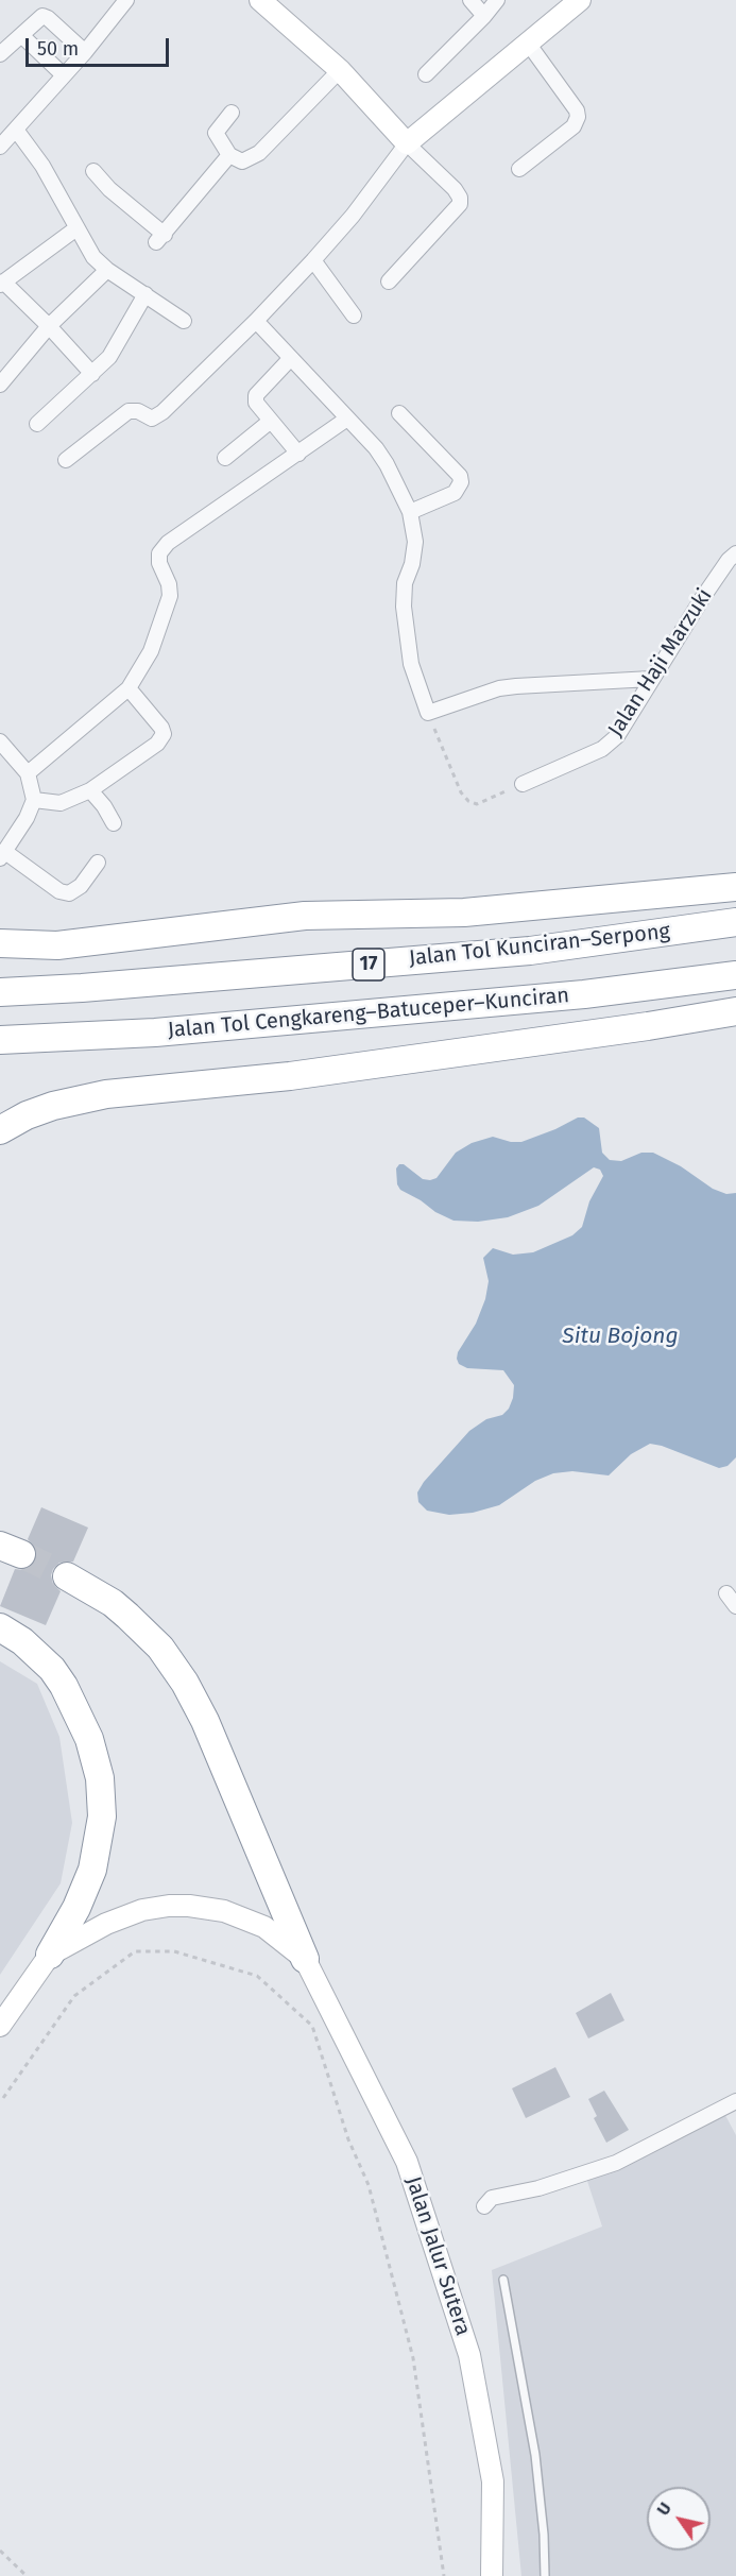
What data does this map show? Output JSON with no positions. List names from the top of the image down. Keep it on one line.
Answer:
{"streets":{"highway":["Jalan Tol Kunciran–Serpong","17","Jalan Tol Cengkareng–Batuceper–Kunciran"],"main road":["Jalan Jalur Sutera"],"street":["Jalan Haji Marzuki"]},"water":["Situ Bojong"],"scale_bar":"50 m","north":"top left"}
